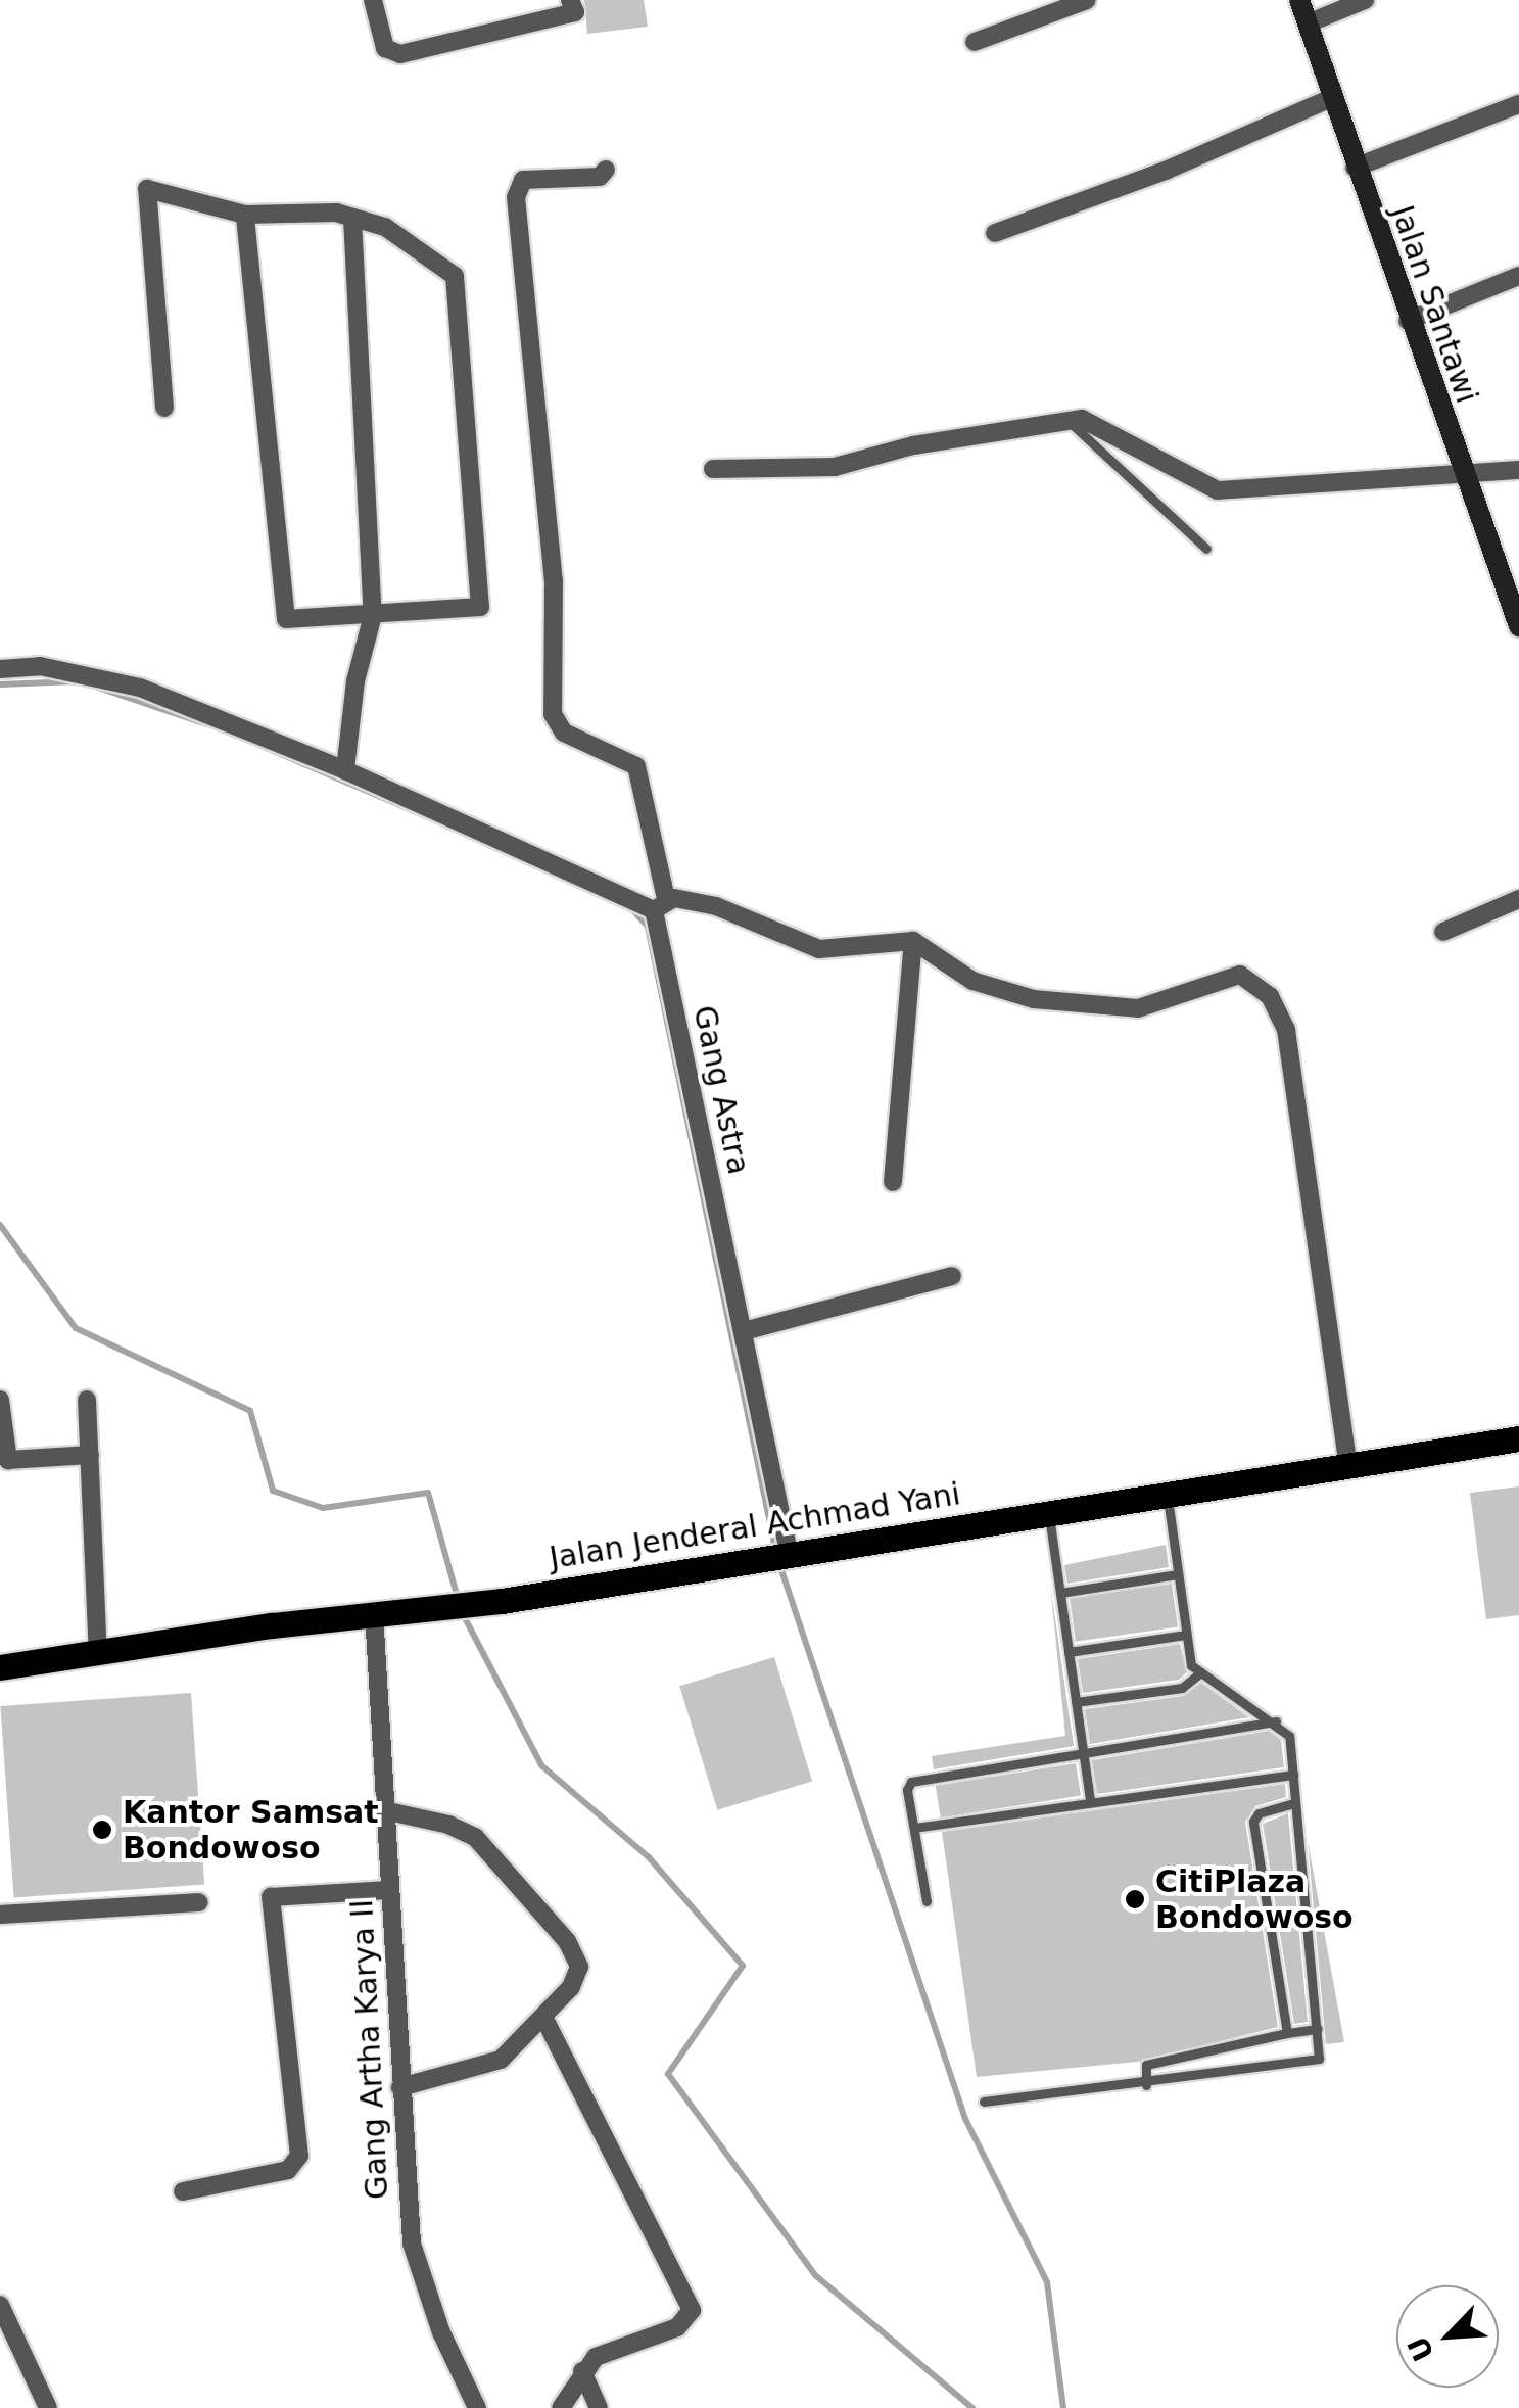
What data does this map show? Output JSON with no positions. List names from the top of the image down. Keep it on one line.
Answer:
{"streets":{"main road":["Jalan Santawi","Jalan Jenderal Achmad Yani"],"street":["Gang Astra","Gang Artha Karya II"]},"crossings":[["Gang Astra","Jalan Jenderal Achmad Yani"],["Jalan Jenderal Achmad Yani","Gang Artha Karya II"]],"places":["Kantor Samsat Bondowoso","CitiPlaza Bondowoso"],"north":"bottom left"}
